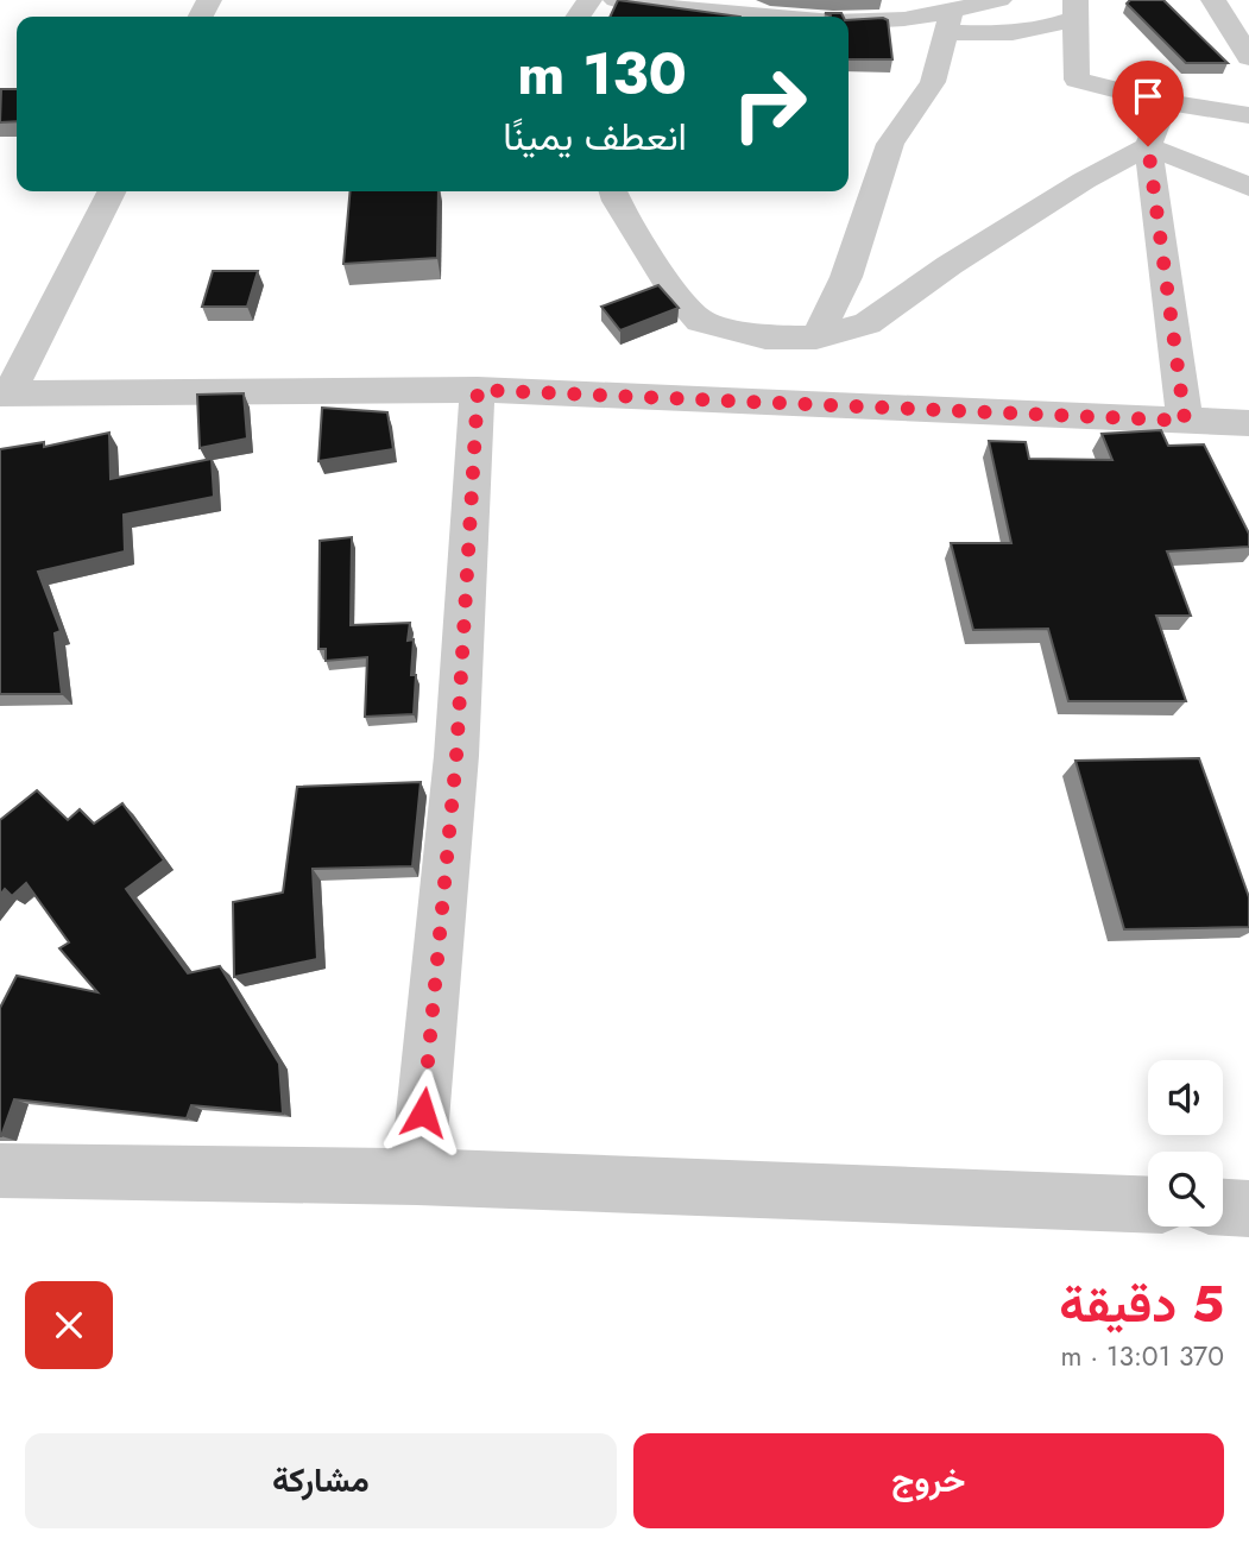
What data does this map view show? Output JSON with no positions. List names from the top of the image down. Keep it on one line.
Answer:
{"page":{"turn":["130 m","انعطف يمينًا"],"heading":["5 دقيقة","370 m · 13:01"],"buttons":["خروج","مشاركة"]}}
